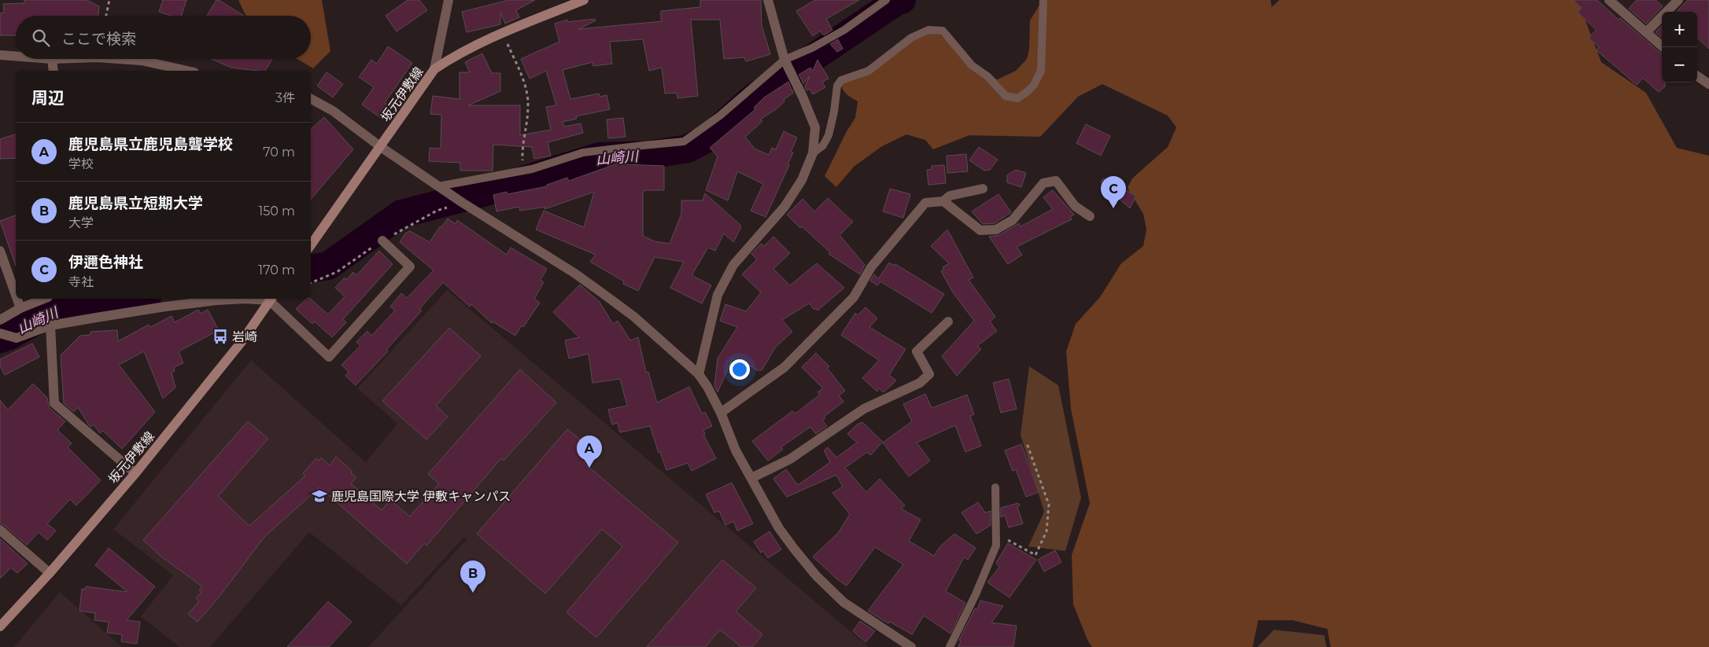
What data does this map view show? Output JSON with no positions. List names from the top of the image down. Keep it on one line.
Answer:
{"streets":{"main road":["坂元伊敷線"]},"water":["山崎川"],"places":{"bus stop":["岩崎"],"school or university":["鹿児島国際大学 伊敷キャンパス"]},"page":{"map_buttons":["+","−"],"search":"ここで検索","heading":["周辺","3件"],"list":[{"mark":"A","name":"鹿児島県立鹿児島聾学校","note":"学校","value":"70 m"},{"mark":"B","name":"鹿児島県立短期大学","note":"大学","value":"150 m"},{"mark":"C","name":"伊邇色神社","note":"寺社","value":"170 m"}],"pins":["C","A","B"]}}
